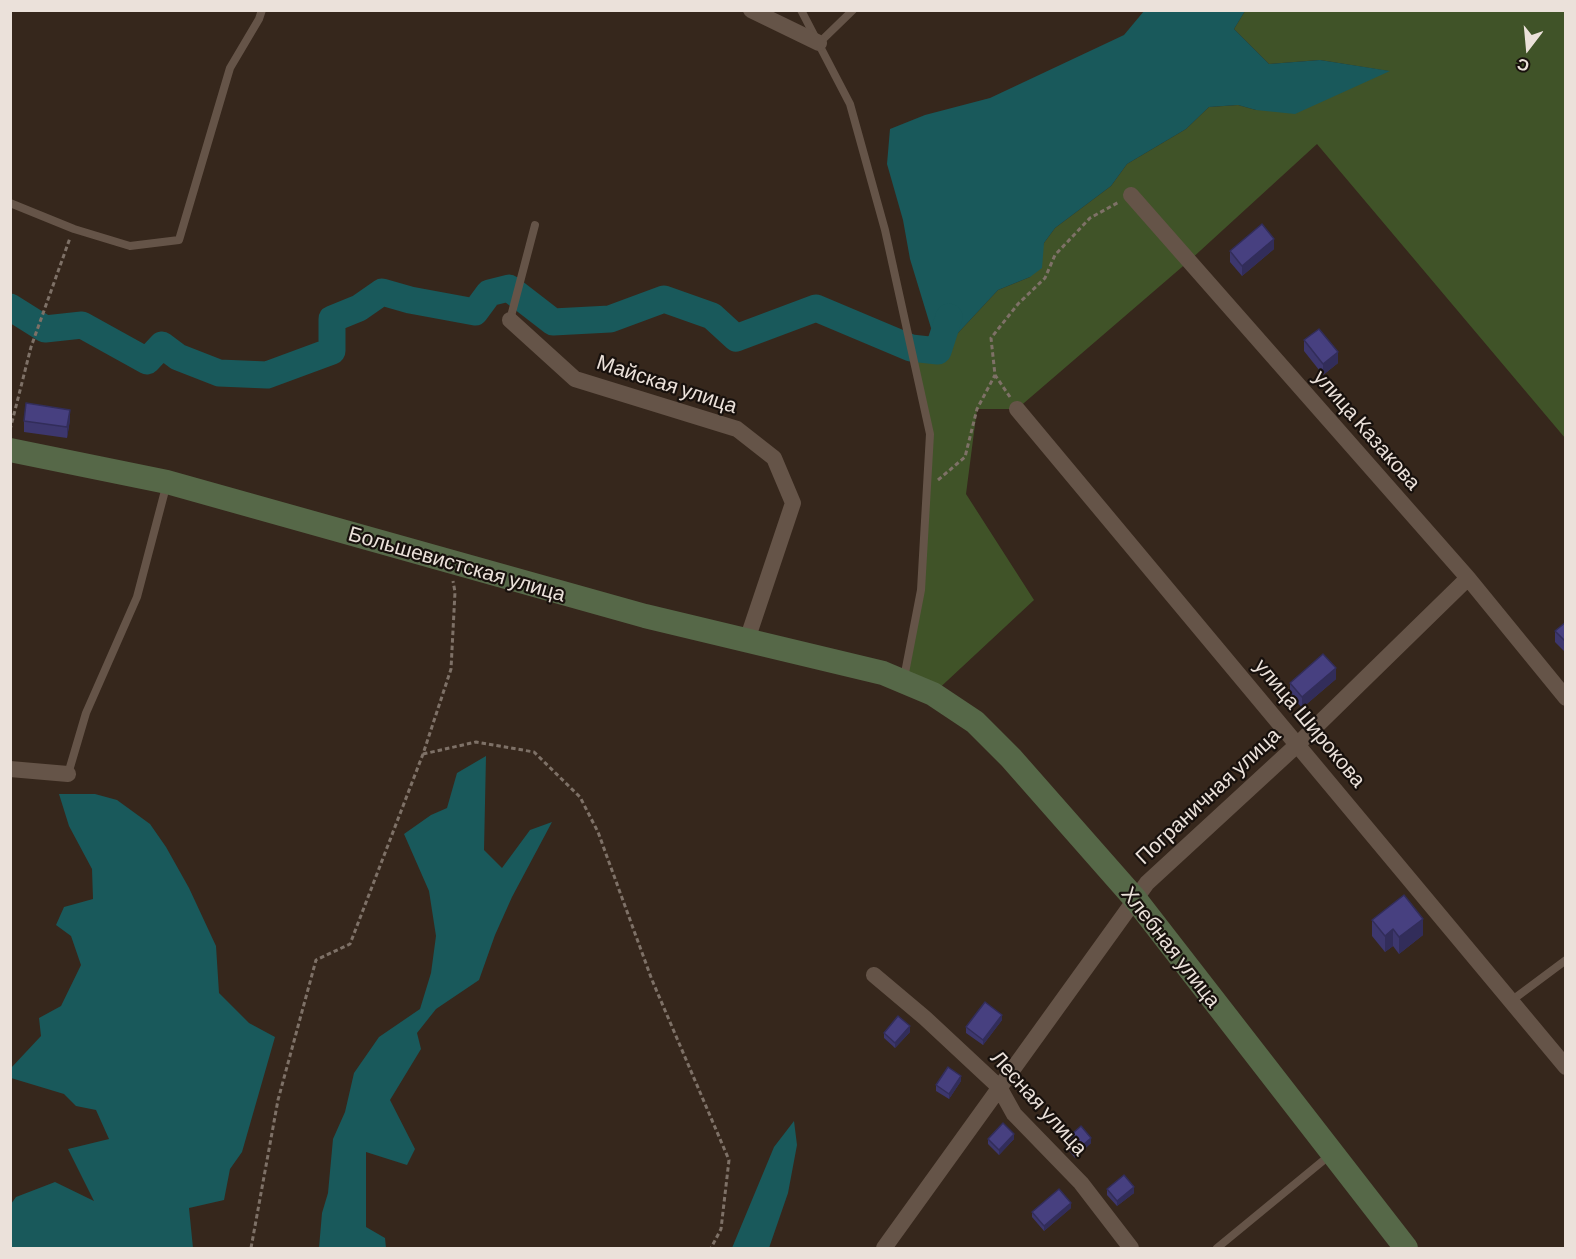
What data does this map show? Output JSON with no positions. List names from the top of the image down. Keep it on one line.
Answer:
{"streets":{"street":["Майская улица","улица Казакова","Большевистская улица","улица Широкова","Пограничная улица","Хлебная улица","Лесная улица"]},"crossings":[["Майская улица","Большевистская улица"],["улица Казакова","Пограничная улица"],["Большевистская улица","Хлебная улица"],["улица Широкова","Пограничная улица"],["Пограничная улица","Хлебная улица"],["Пограничная улица","Лесная улица"]],"north":"bottom"}
